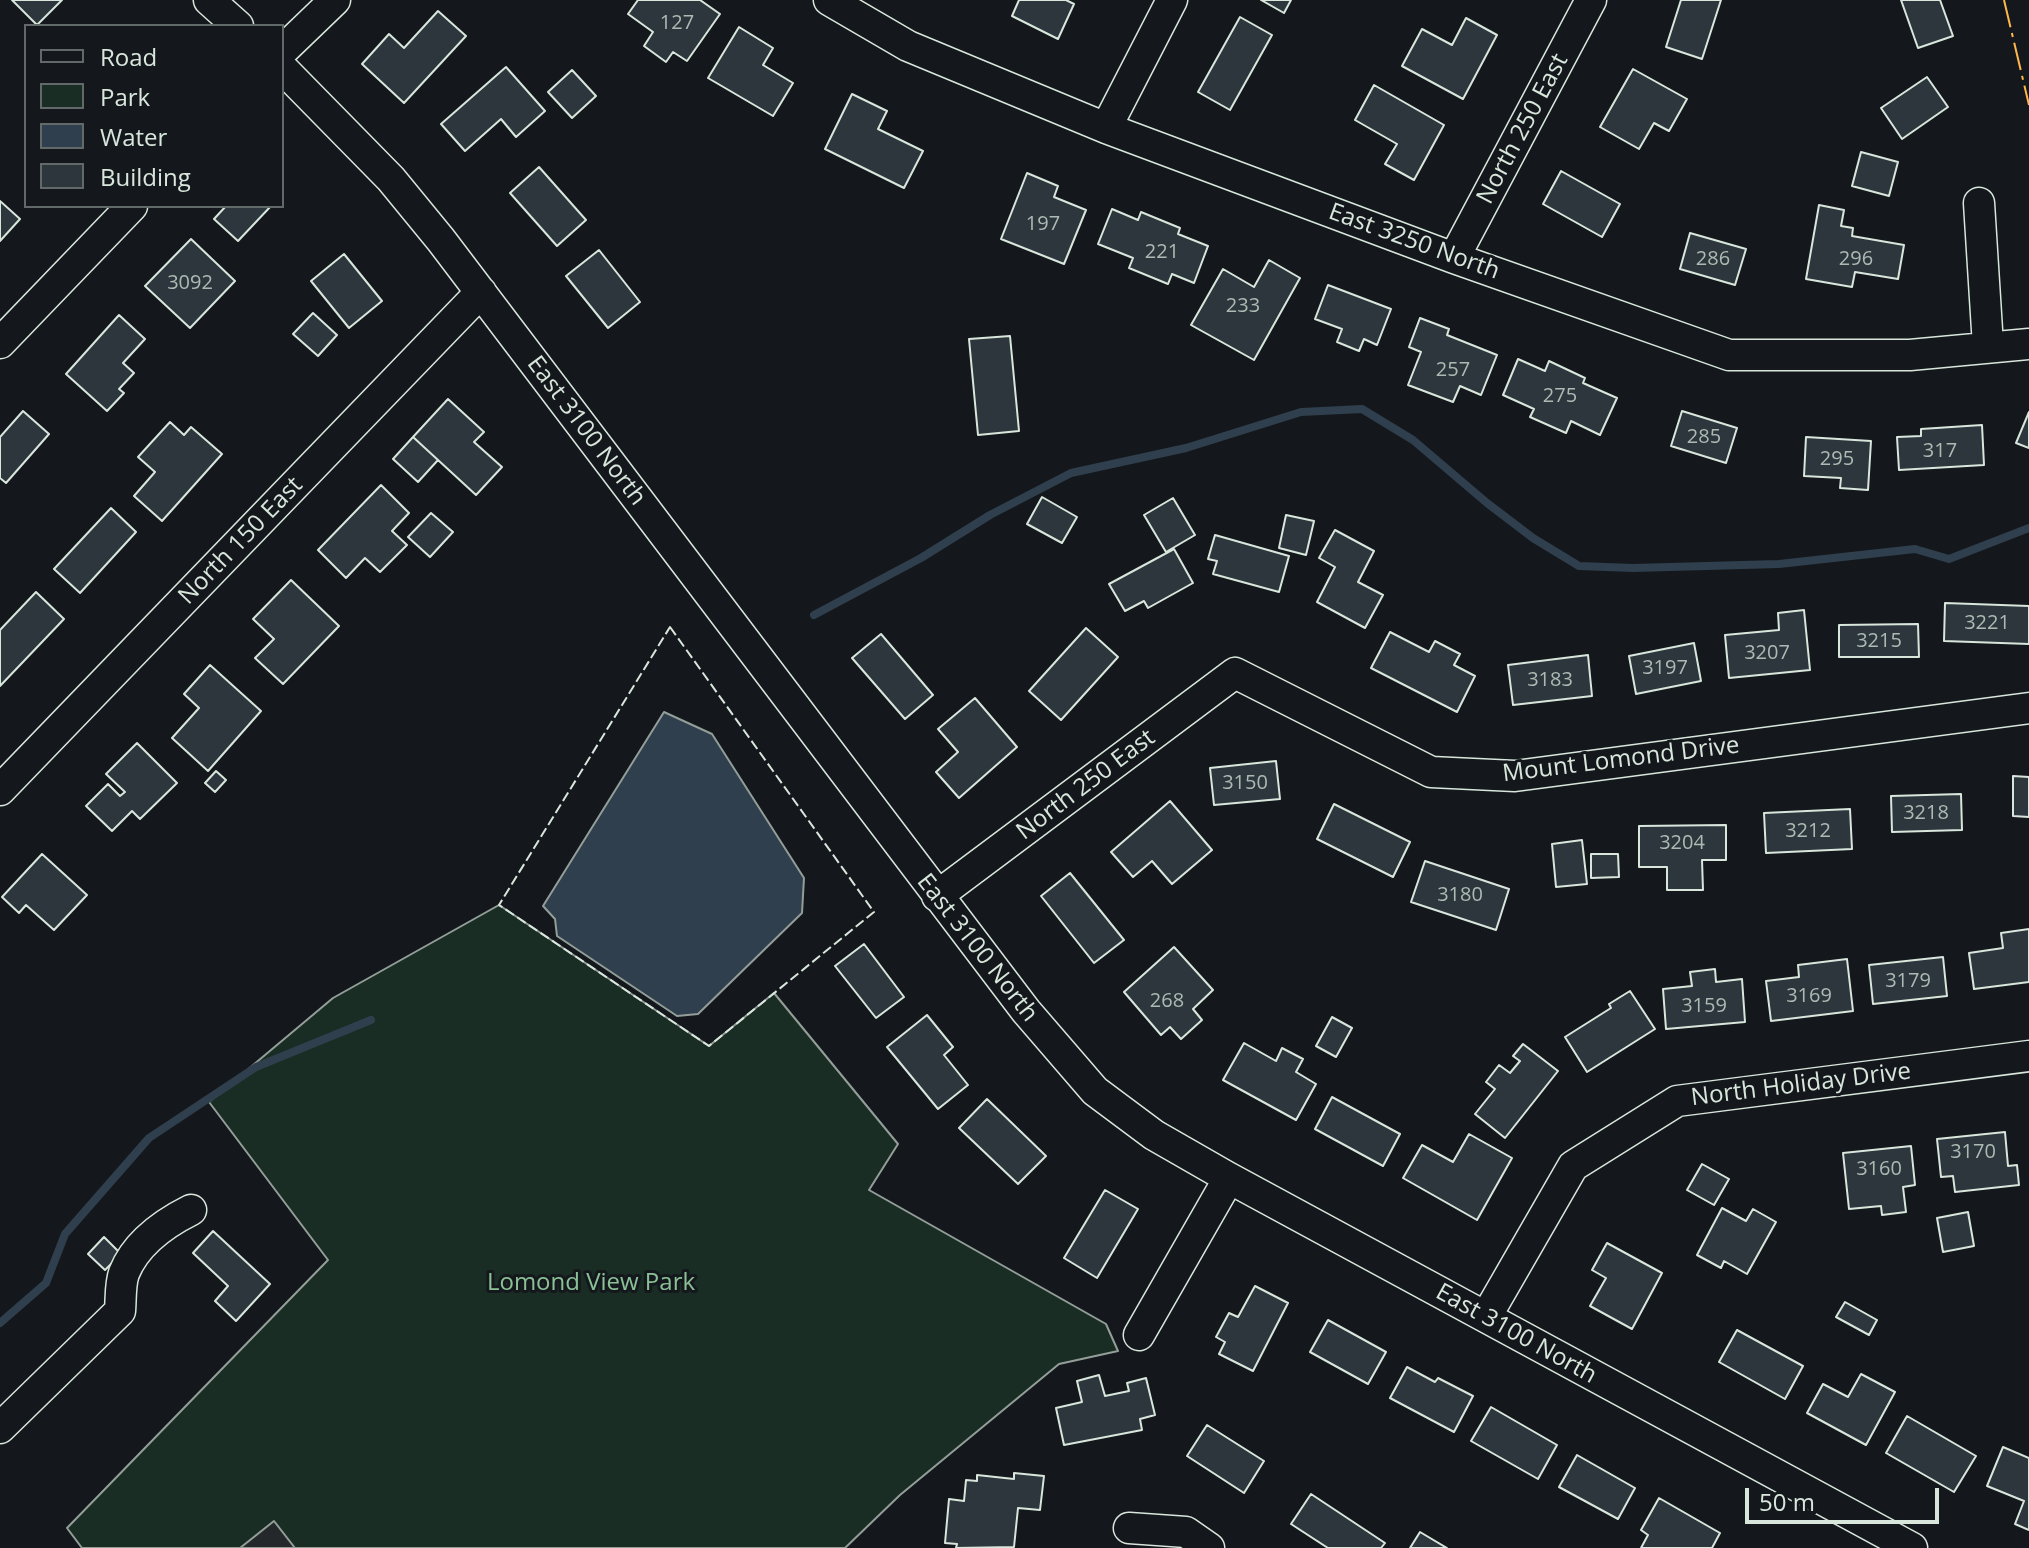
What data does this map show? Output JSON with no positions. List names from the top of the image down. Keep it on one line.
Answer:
{"streets":{"street":["North 250 East","East 3250 North","East 3100 North","North 150 East","Mount Lomond Drive","North Holiday Drive"]},"crossings":[["North 250 East","East 3250 North"],["North 250 East","East 3100 North"],["North 250 East","Mount Lomond Drive"],["East 3100 North","North 150 East"],["East 3100 North","North Holiday Drive"]],"parks":["Lomond View Park"],"house_numbers":["127","197","221","286","296","3092","233","257","275","285","317","295","3221","3215","3207","3197","3183","3150","3218","3212","3204","3180","3179","3169","268","3159","3170","3160"],"legend":["Road","Park","Water","Building"],"scale_bar":"50 m"}
